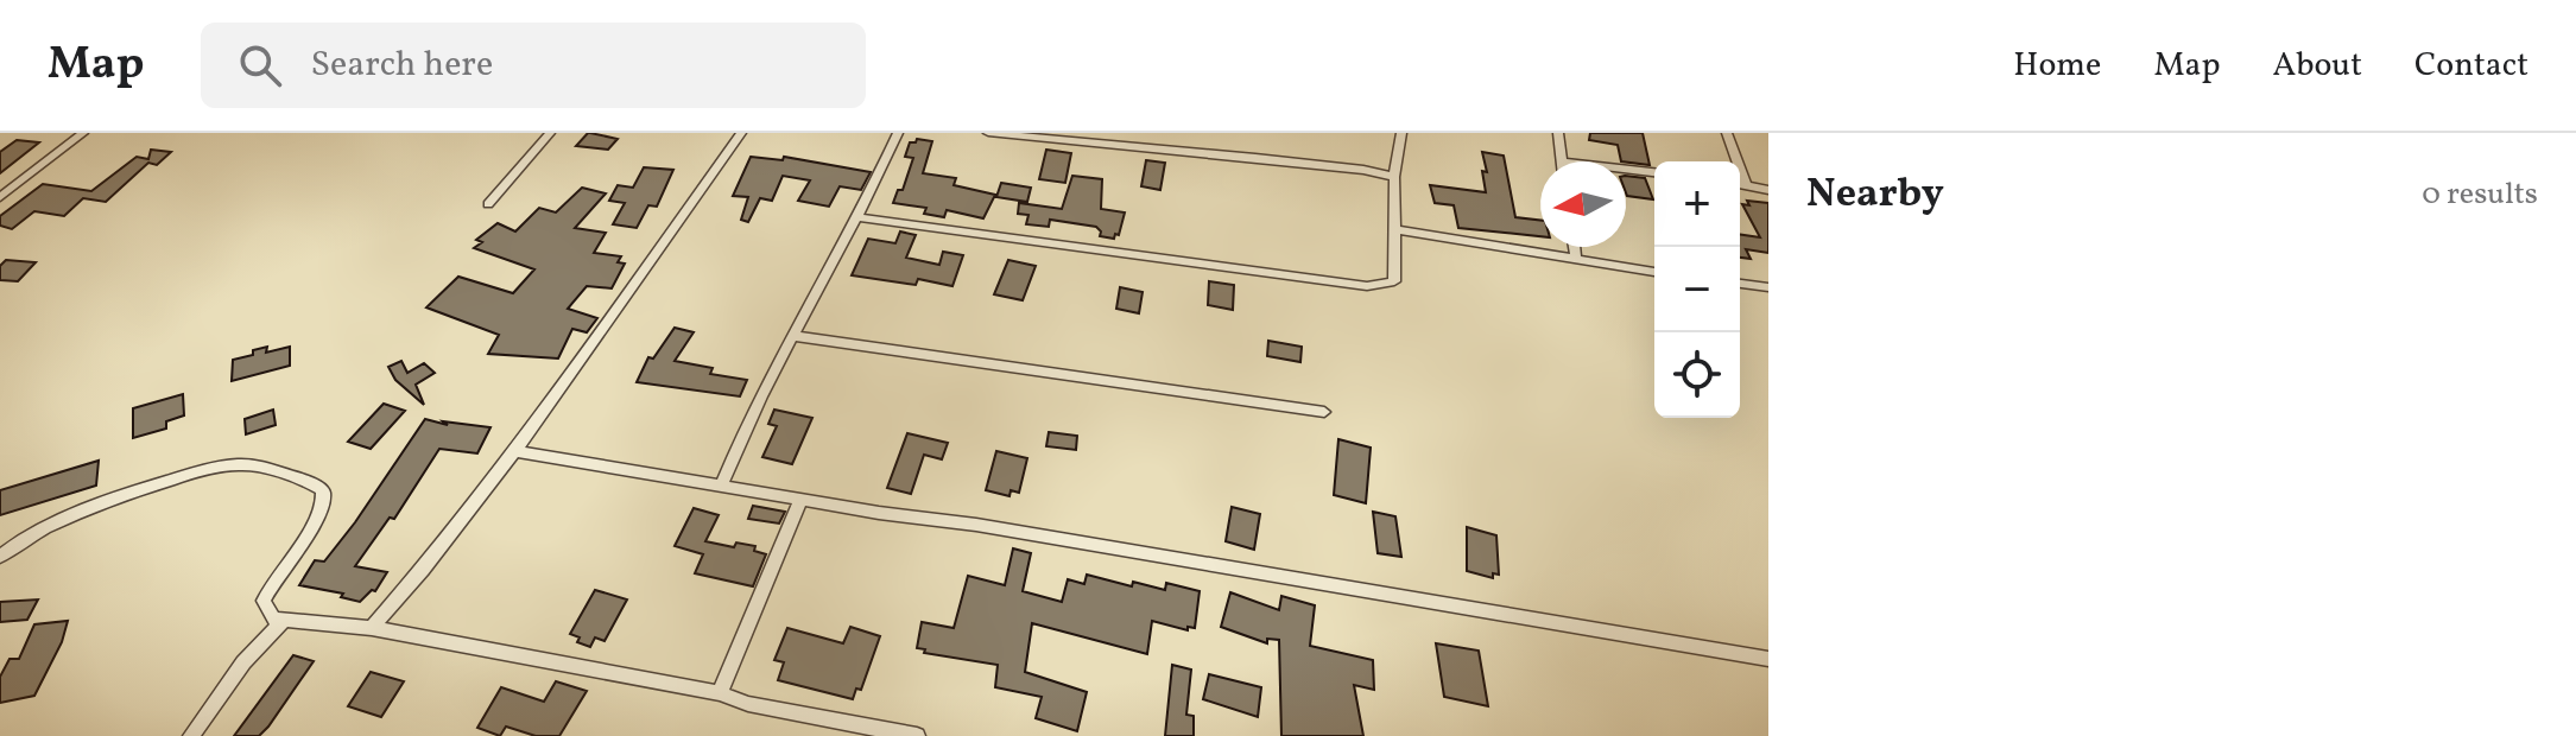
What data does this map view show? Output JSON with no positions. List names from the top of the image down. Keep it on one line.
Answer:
{"north":"left","page":{"header":"Map","search":"Search here","nav":["Home","Map","About","Contact"],"heading":["Nearby","0 results"],"map_buttons":["+","−"]}}
